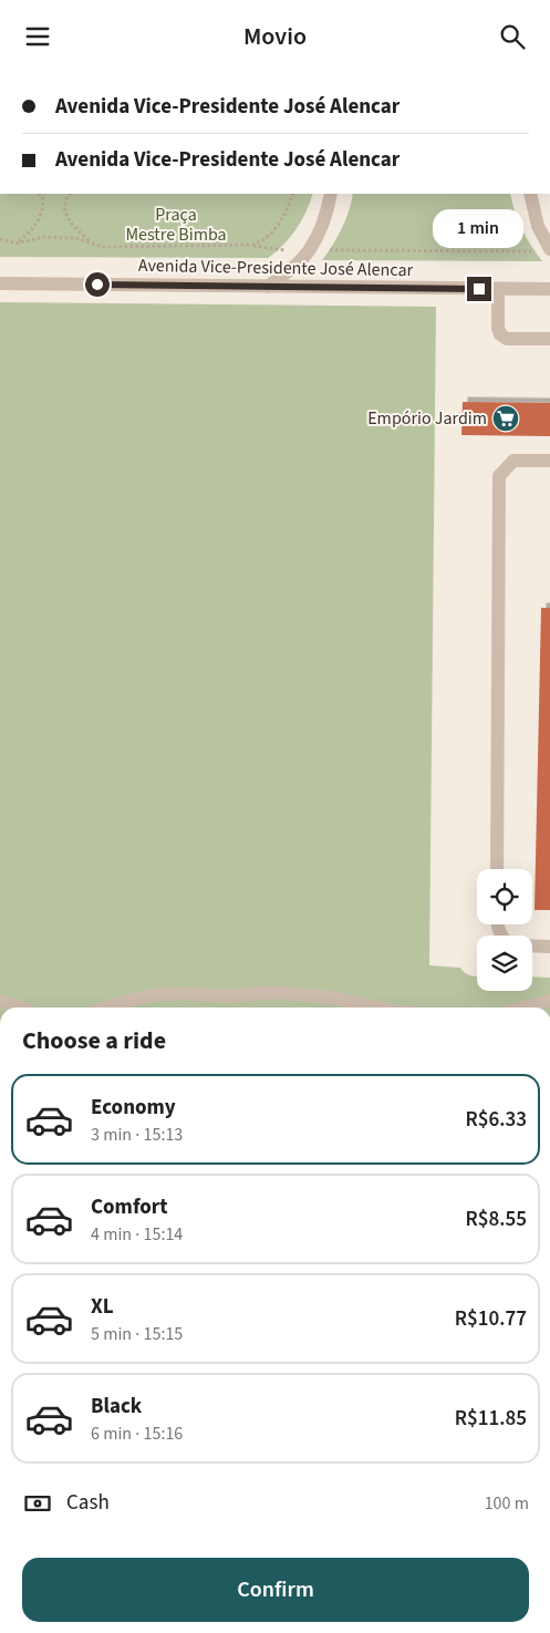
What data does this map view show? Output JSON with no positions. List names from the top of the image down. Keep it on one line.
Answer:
{"streets":{"street":["Avenida Vice-Presidente José Alencar"]},"parks":["Praça Mestre Bimba"],"places":{"supermarket":["Empório Jardim"]},"page":{"header":"Movio","banner":["Avenida Vice-Presidente José Alencar","Avenida Vice-Presidente José Alencar"],"bubble":"1 min","heading":"Choose a ride","list":[{"name":"Economy","note":"3 min · 15:13","value":"R$6.33"},{"name":"Comfort","note":"4 min · 15:14","value":"R$8.55"},{"name":"XL","note":"5 min · 15:15","value":"R$10.77"},{"name":"Black","note":"6 min · 15:16","value":"R$11.85"}],"pay":["Cash","100 m"],"buttons":"Confirm"}}
